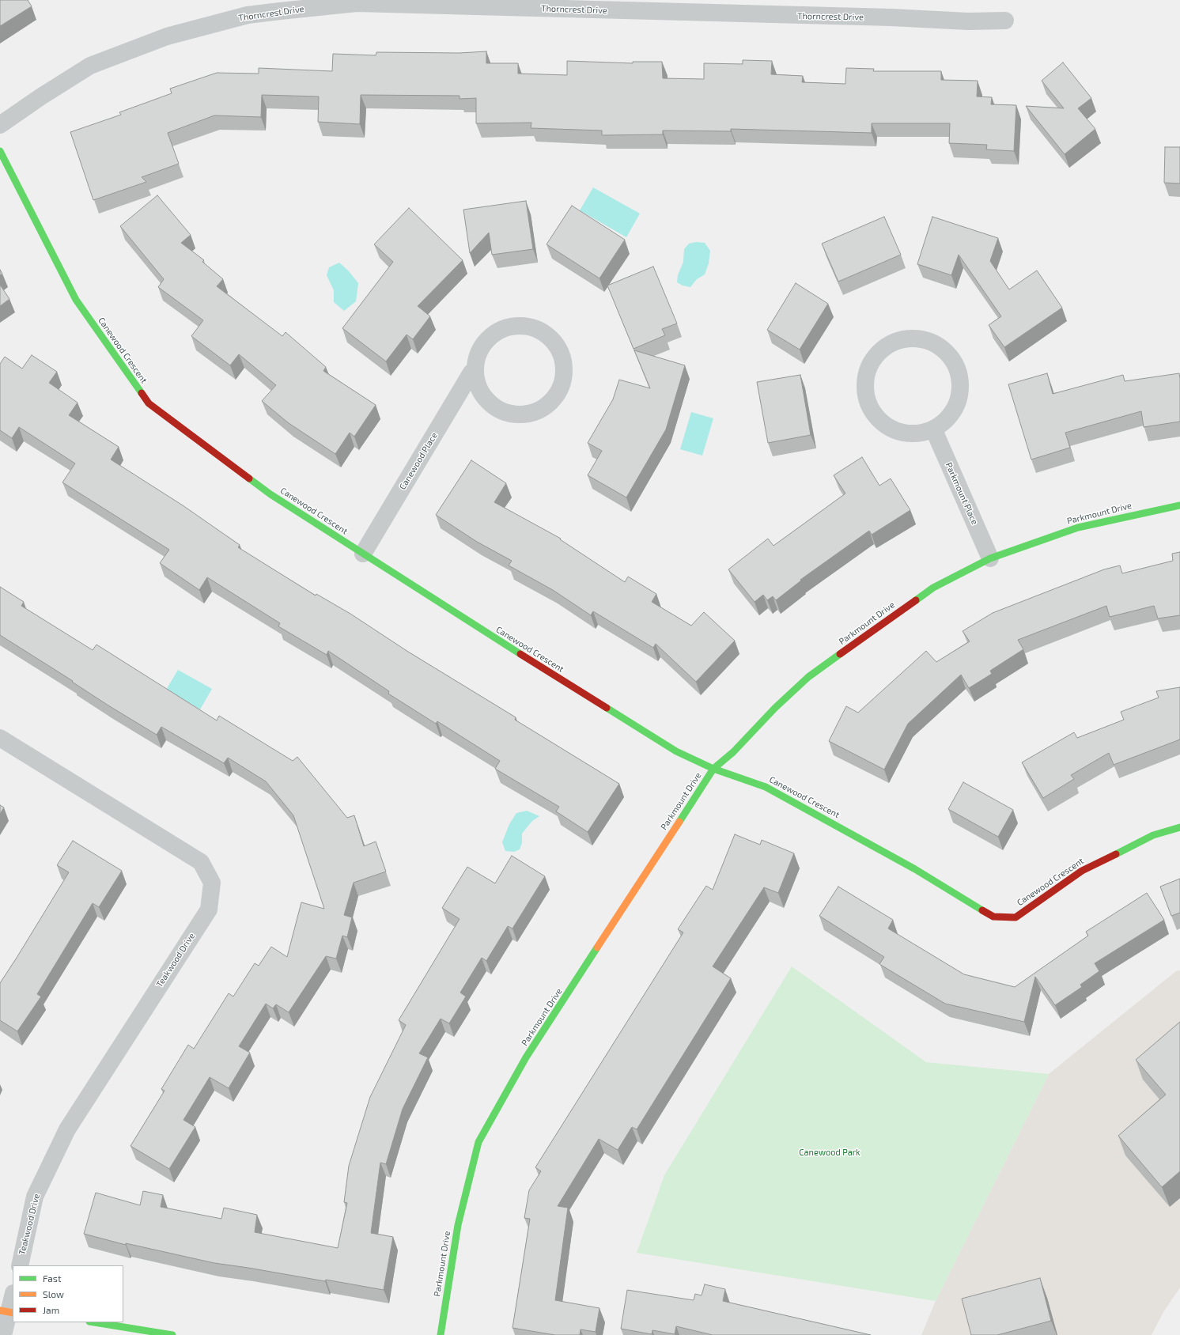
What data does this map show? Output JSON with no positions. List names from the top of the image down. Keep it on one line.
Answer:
{"streets":{"street":["Thorncrest Drive","Canewood Crescent","Canewood Place","Parkmount Place","Parkmount Drive","Teakwood Drive"]},"crossings":[["Canewood Crescent","Canewood Place"],["Canewood Crescent","Parkmount Drive"],["Parkmount Place","Parkmount Drive"]],"parks":["Canewood Park"],"legend":["Fast","Slow","Jam"]}
